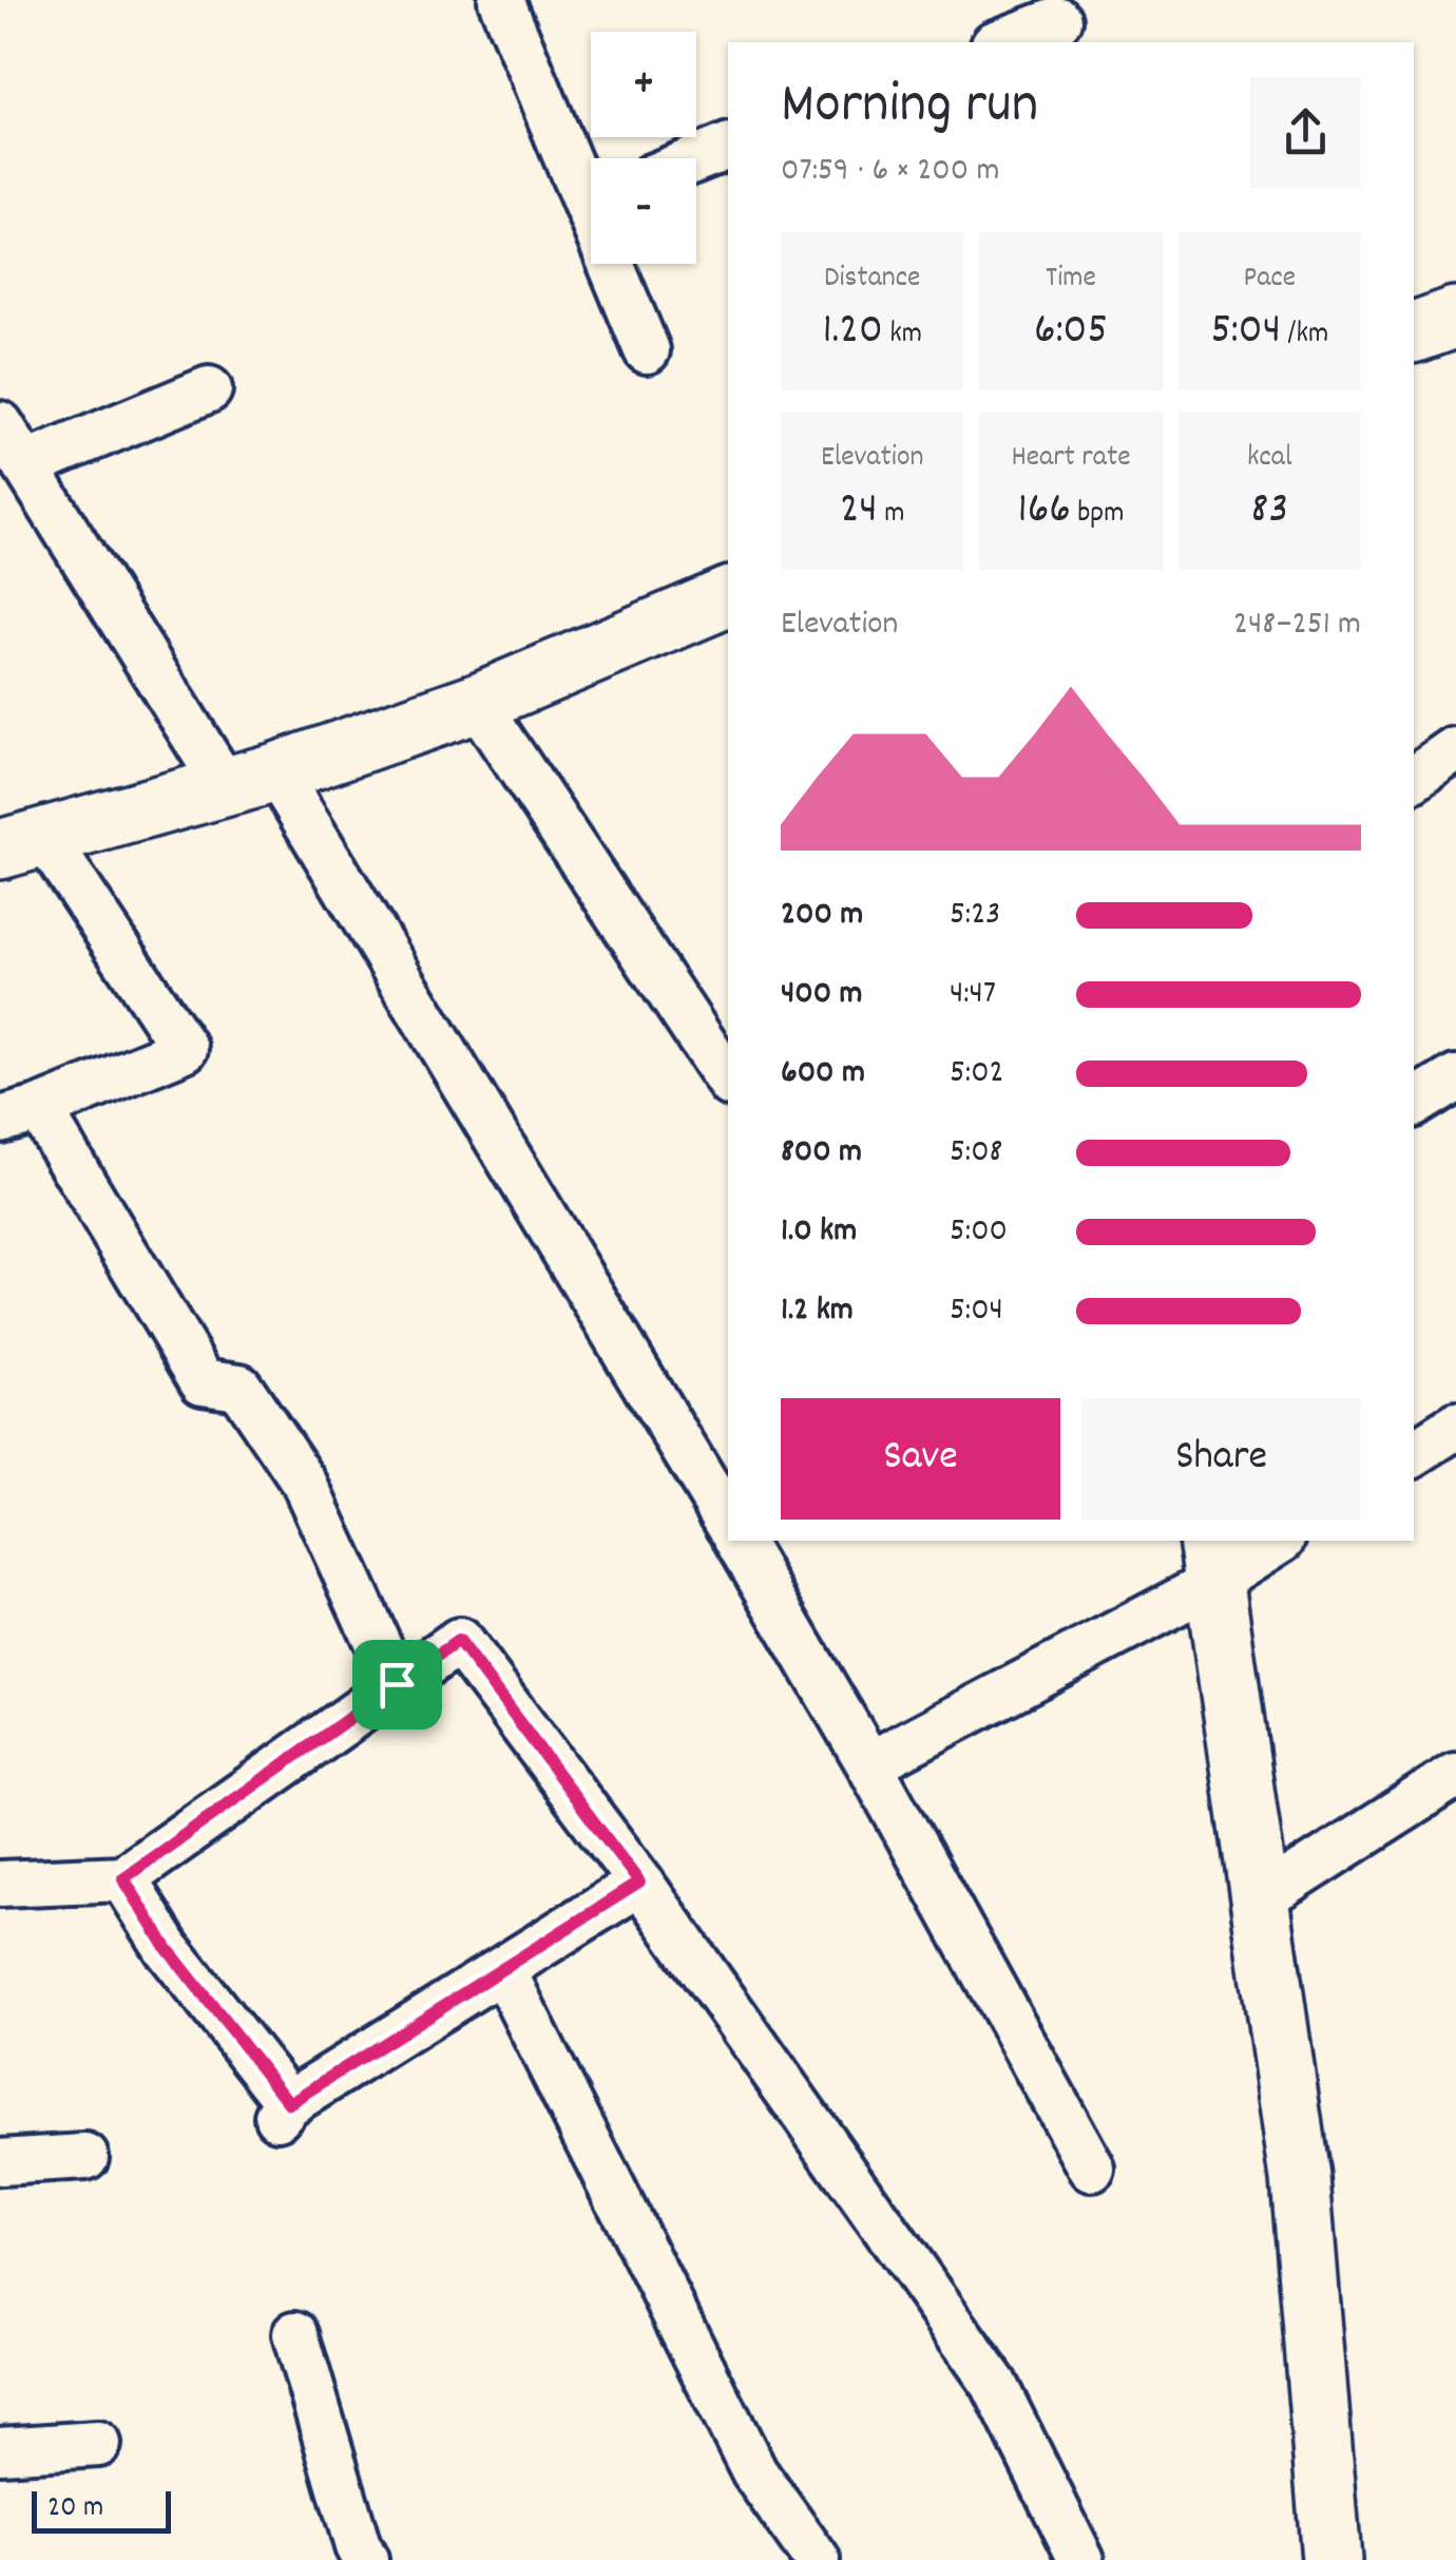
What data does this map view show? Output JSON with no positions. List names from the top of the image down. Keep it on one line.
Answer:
{"scale_bar":"20 m","page":{"map_buttons":["+","−"],"heading":["Morning run","07:59 · 6 × 200 m"],"stats":[["Distance","1.20 km"],["Time","6:05"],["Pace","5:04 /km"],["Elevation","24 m"],["Heart rate","166 bpm"],["kcal","83"]],"chart":["Elevation","248–251 m"],"list":[{"name":"200 m","note":"5:23"},{"name":"400 m","note":"4:47"},{"name":"600 m","note":"5:02"},{"name":"800 m","note":"5:08"},{"name":"1.0 km","note":"5:00"},{"name":"1.2 km","note":"5:04"}],"buttons":["Save","Share"],"scale":"20 m"}}
